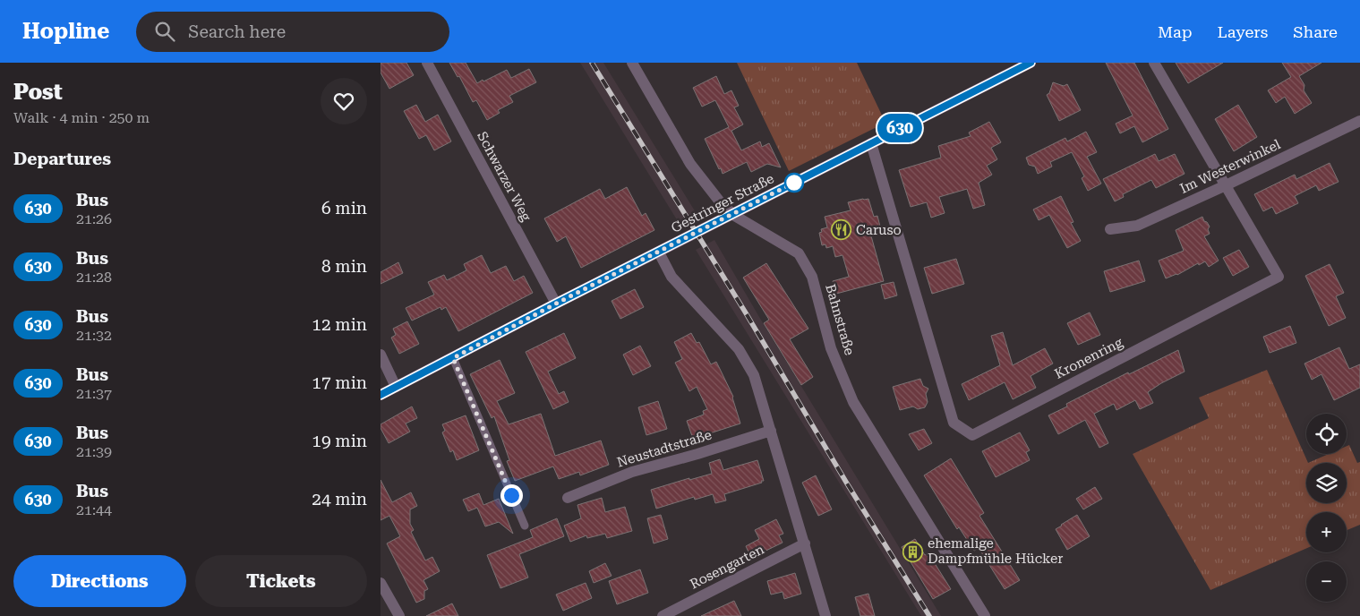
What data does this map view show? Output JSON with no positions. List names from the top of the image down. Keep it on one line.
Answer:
{"streets":{"main road":["Gestringer Straße"],"street":["Im Westerwinkel","Schwarzer Weg","Bahnstraße","Kronenring","Neustadtstraße","Rosengarten"]},"crossings":[["Im Westerwinkel","Kronenring"],["Schwarzer Weg","Gestringer Straße"],["Gestringer Straße","Bahnstraße"],["Gestringer Straße","Kronenring"]],"places":{"restaurant":["Caruso"],"building":["ehemalige Dampfmühle Hücker"]},"lines":["bus line 630"],"page":{"header":"Hopline","search":"Search here","nav":["Map","Layers","Share"],"heading":[["Post","Walk · 4 min · 250 m"],"Departures"],"on_map":"630","list":[{"mark":"630","name":"Bus","note":"21:26","value":"6 min"},{"mark":"630","name":"Bus","note":"21:28","value":"8 min"},{"mark":"630","name":"Bus","note":"21:32","value":"12 min"},{"mark":"630","name":"Bus","note":"21:37","value":"17 min"},{"mark":"630","name":"Bus","note":"21:39","value":"19 min"},{"mark":"630","name":"Bus","note":"21:44","value":"24 min"}],"map_buttons":["+","−"],"buttons":["Directions","Tickets"]}}
